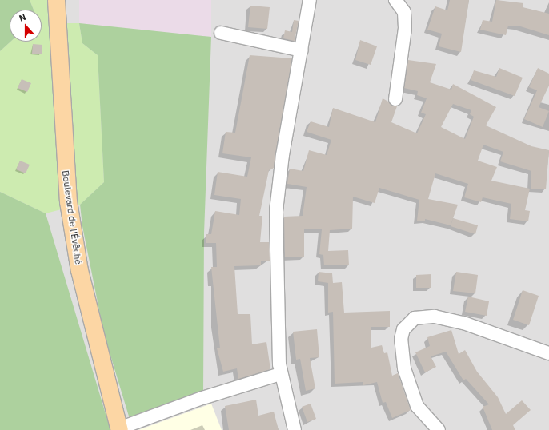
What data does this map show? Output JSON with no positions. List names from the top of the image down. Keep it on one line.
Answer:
{"streets":{"main road":["Boulevard de l'Évêché"]},"north":"top"}
